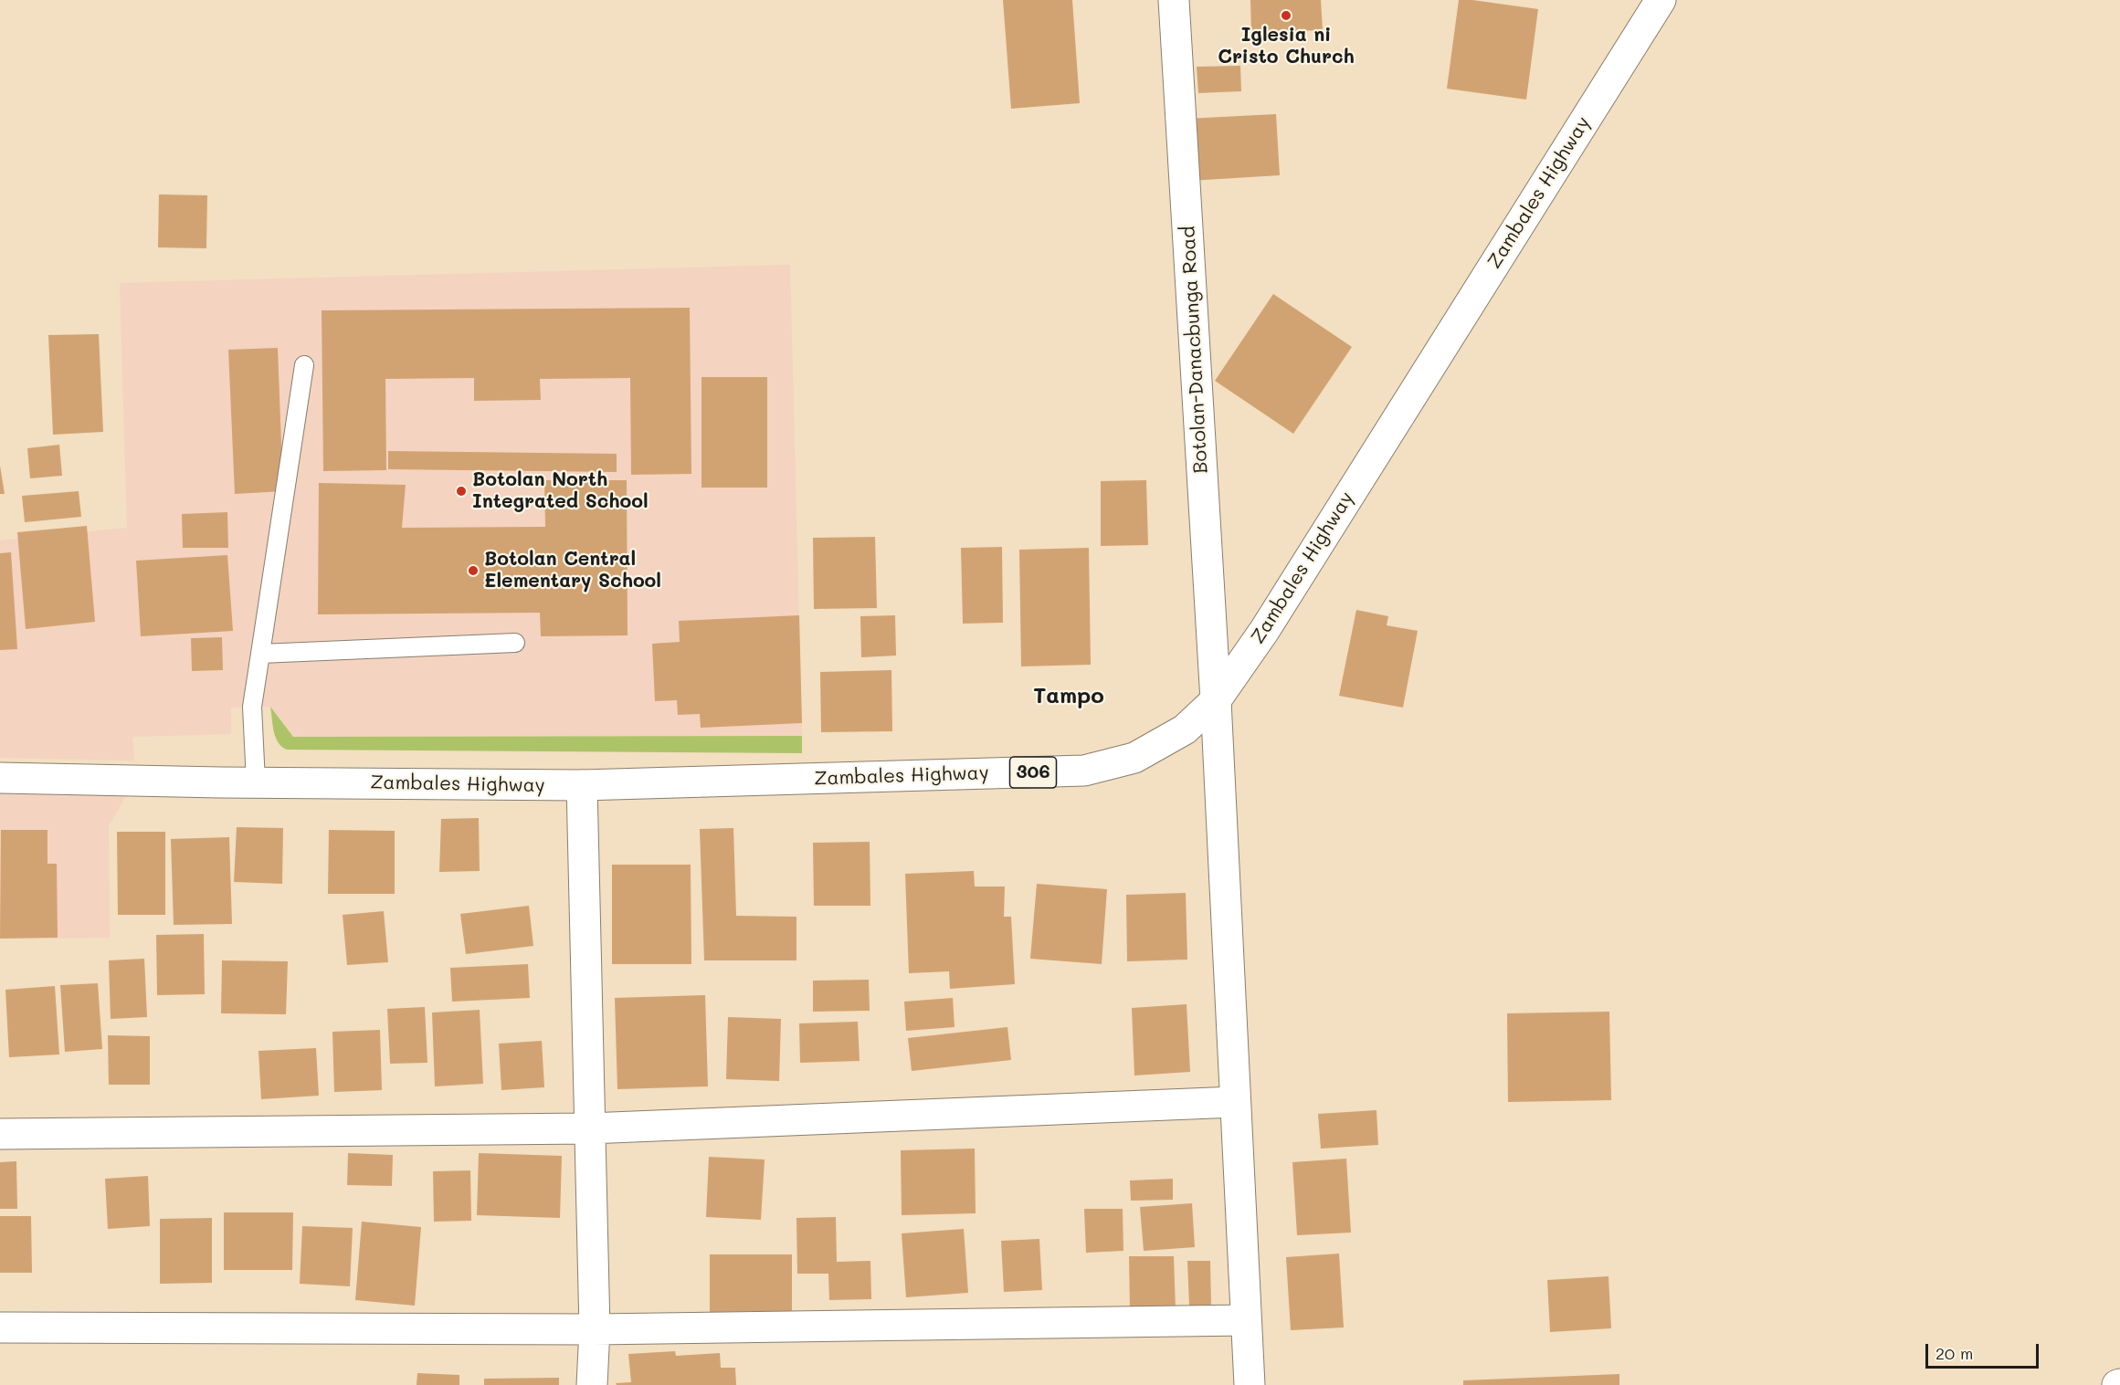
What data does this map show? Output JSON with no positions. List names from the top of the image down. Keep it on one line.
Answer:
{"streets":{"street":["Zambales Highway","Botolan-Danacbunga Road","306"]},"crossings":[["Zambales Highway","Botolan-Danacbunga Road"]],"districts":["Tampo"],"places":["Iglesia ni Cristo Church","Botolan North Integrated School","Botolan Central Elementary School"],"scale_bar":"20 m"}
